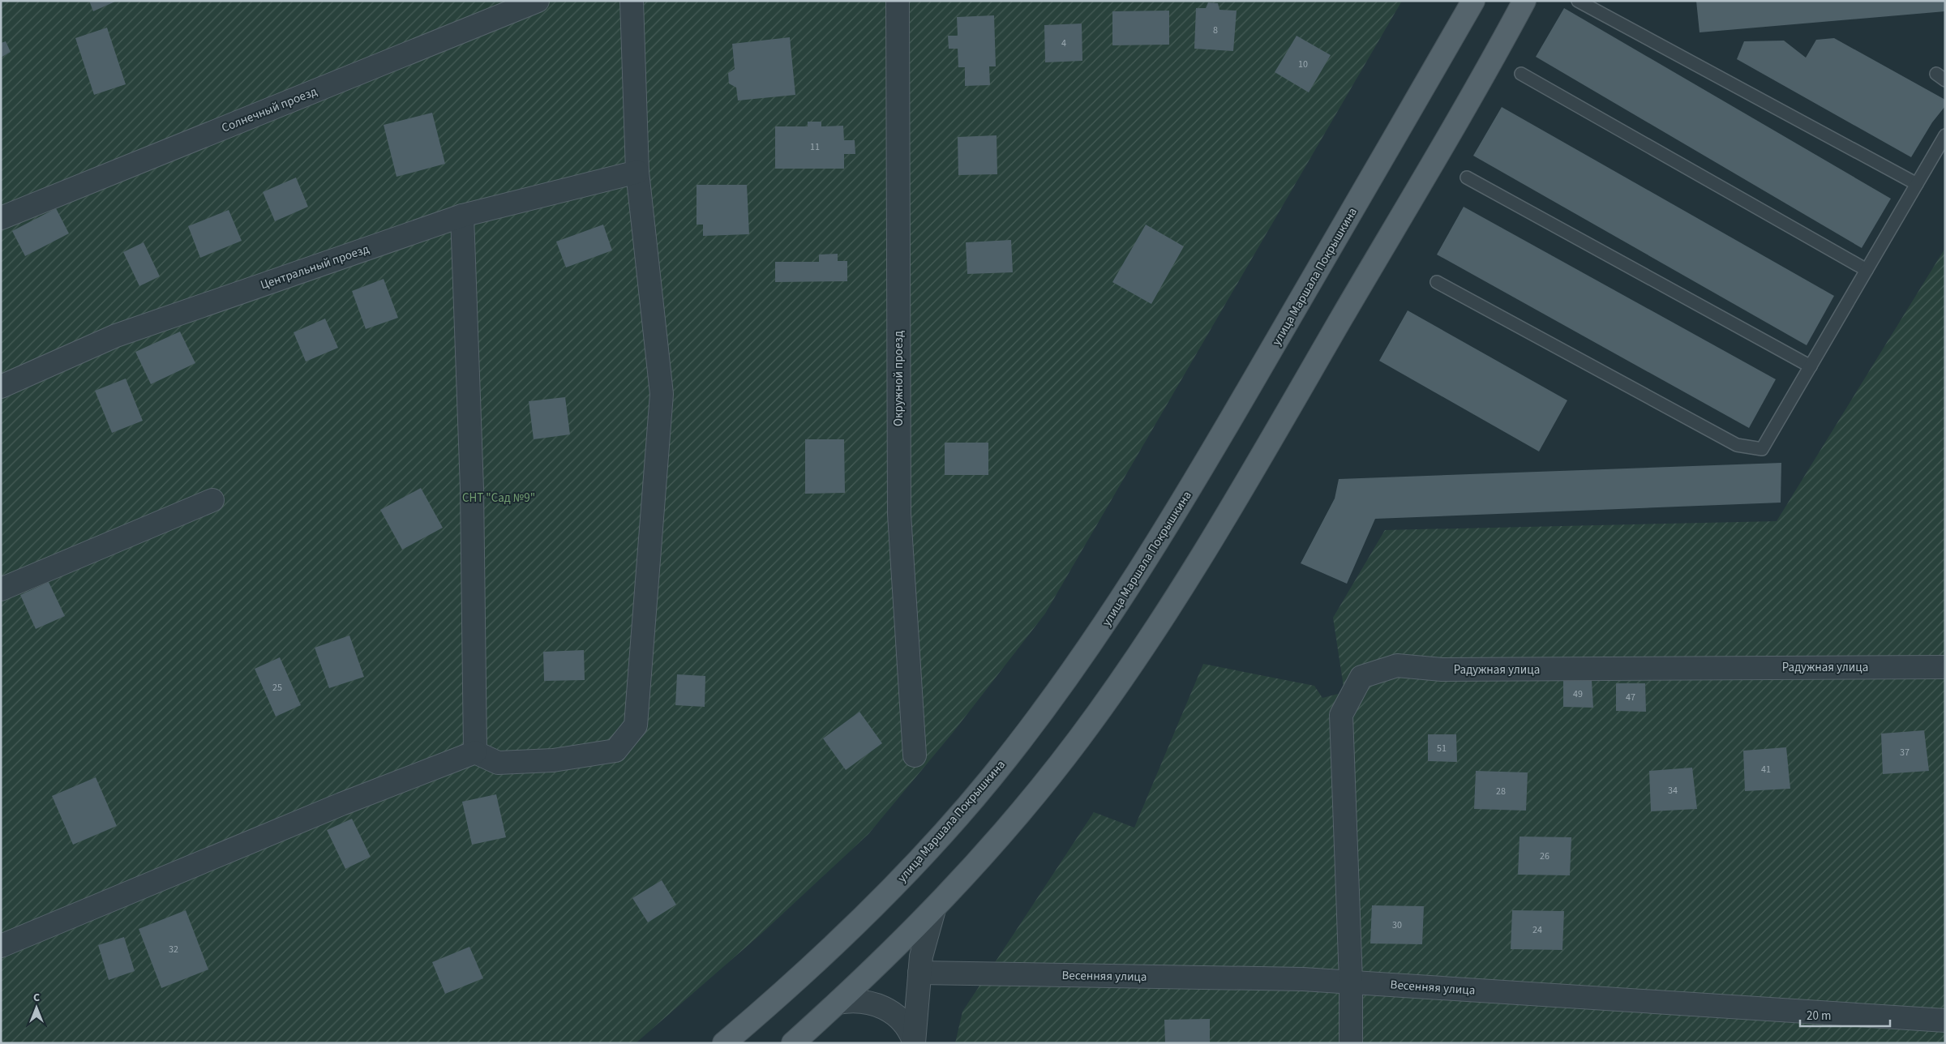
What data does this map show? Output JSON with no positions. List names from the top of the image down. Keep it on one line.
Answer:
{"streets":{"main road":["улица Маршала Покрышкина"],"street":["Солнечный проезд","Центральный проезд","Окружной проезд","Радужная улица","Весенняя улица"]},"crossings":[["Радужная улица","Весенняя улица"]],"parks":["СНТ \"Сад №9\""],"house_numbers":["8","4","10","11","25","49","47","51","37","41","34","28","26","30","24","32"],"scale_bar":"20 m","north":"top"}
